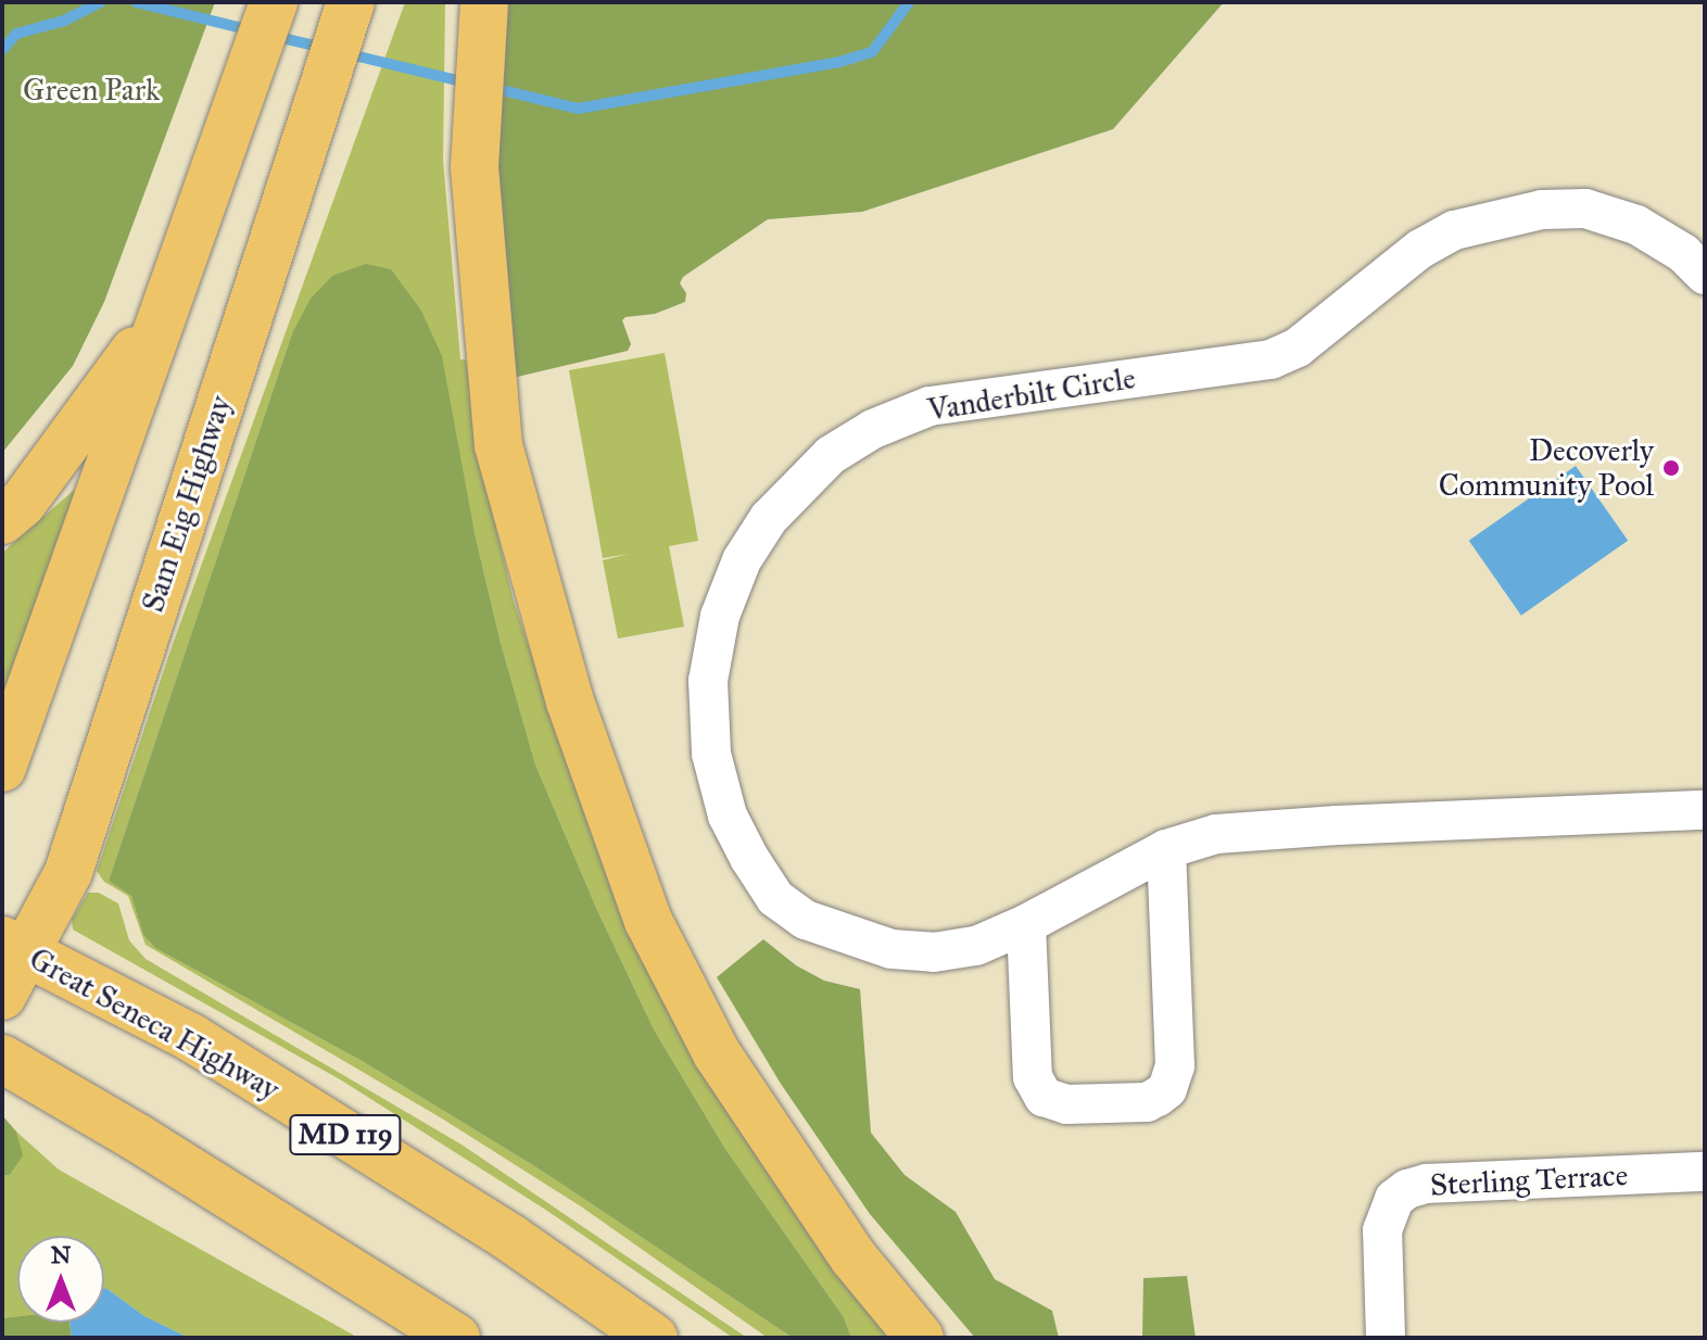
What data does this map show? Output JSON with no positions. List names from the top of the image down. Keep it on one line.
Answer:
{"streets":{"main road":["Sam Eig Highway","Great Seneca Highway","MD 119"],"street":["Vanderbilt Circle","Sterling Terrace"]},"crossings":[["Sam Eig Highway","Great Seneca Highway"]],"parks":["Green Park"],"places":["Decoverly Community Pool"],"north":"top"}
